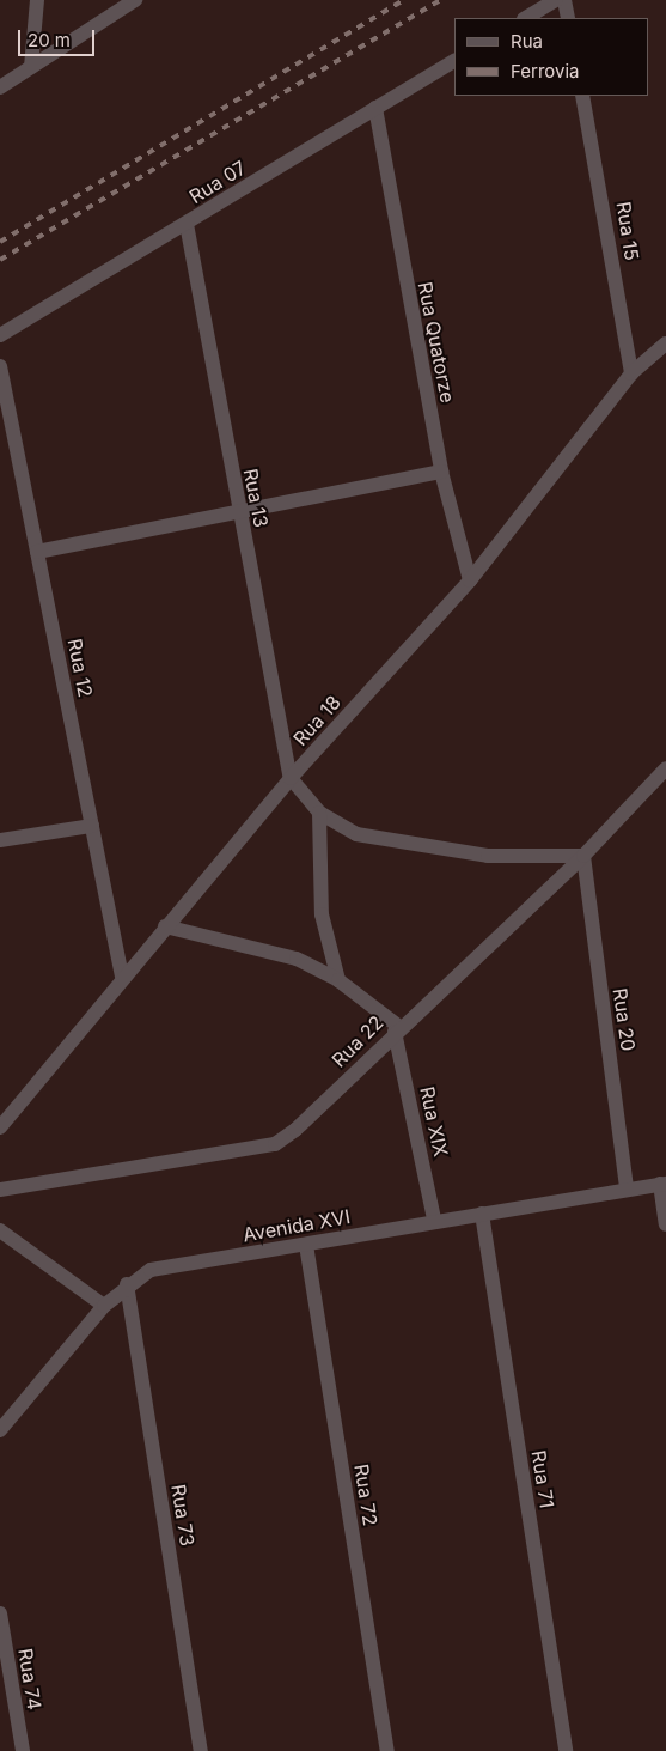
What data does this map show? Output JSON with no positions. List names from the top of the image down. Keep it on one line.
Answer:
{"streets":{"street":["Rua 07","Rua 15","Rua Quatorze","Rua 13","Rua 12","Rua 18","Rua 20","Rua 22","Rua XIX","Avenida XVI","Rua 71","Rua 72","Rua 73","Rua 74"]},"crossings":[["Rua 07","Rua Quatorze"],["Rua 07","Rua 13"],["Rua 15","Rua 18"],["Rua Quatorze","Rua 18"],["Rua 13","Rua 18"],["Rua 12","Rua 18"],["Rua 20","Rua 22"],["Rua 20","Avenida XVI"],["Rua 22","Rua XIX"],["Rua XIX","Avenida XVI"],["Avenida XVI","Rua 71"],["Avenida XVI","Rua 72"],["Avenida XVI","Rua 73"]],"legend":["Rua","Ferrovia"],"scale_bar":"20 m"}
